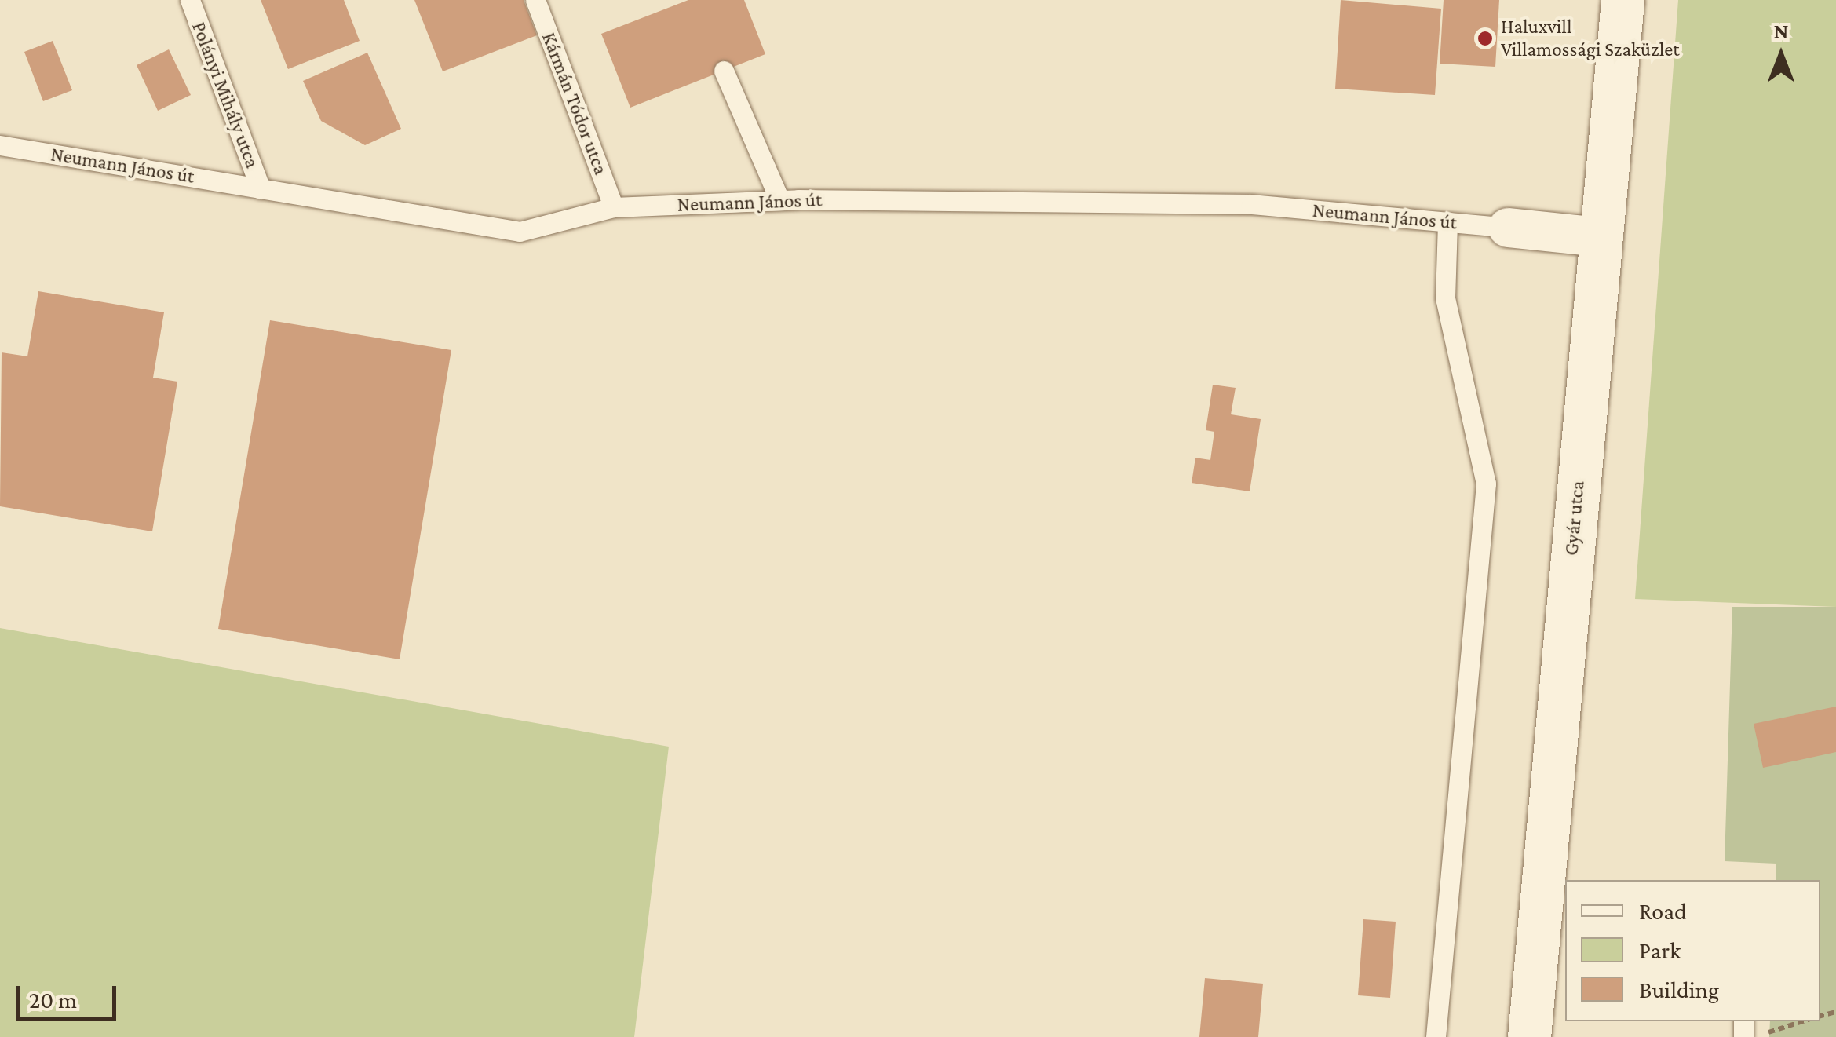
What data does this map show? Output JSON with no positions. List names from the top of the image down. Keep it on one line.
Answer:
{"streets":{"main road":["Gyár utca"],"lane":["Polányi Mihály utca","Kármán Tódor utca","Neumann János út"]},"crossings":[["Polányi Mihály utca","Neumann János út"],["Kármán Tódor utca","Neumann János út"]],"places":["Haluxvill Villamossági Szaküzlet"],"legend":["Road","Park","Building"],"scale_bar":"20 m","north":"top"}
